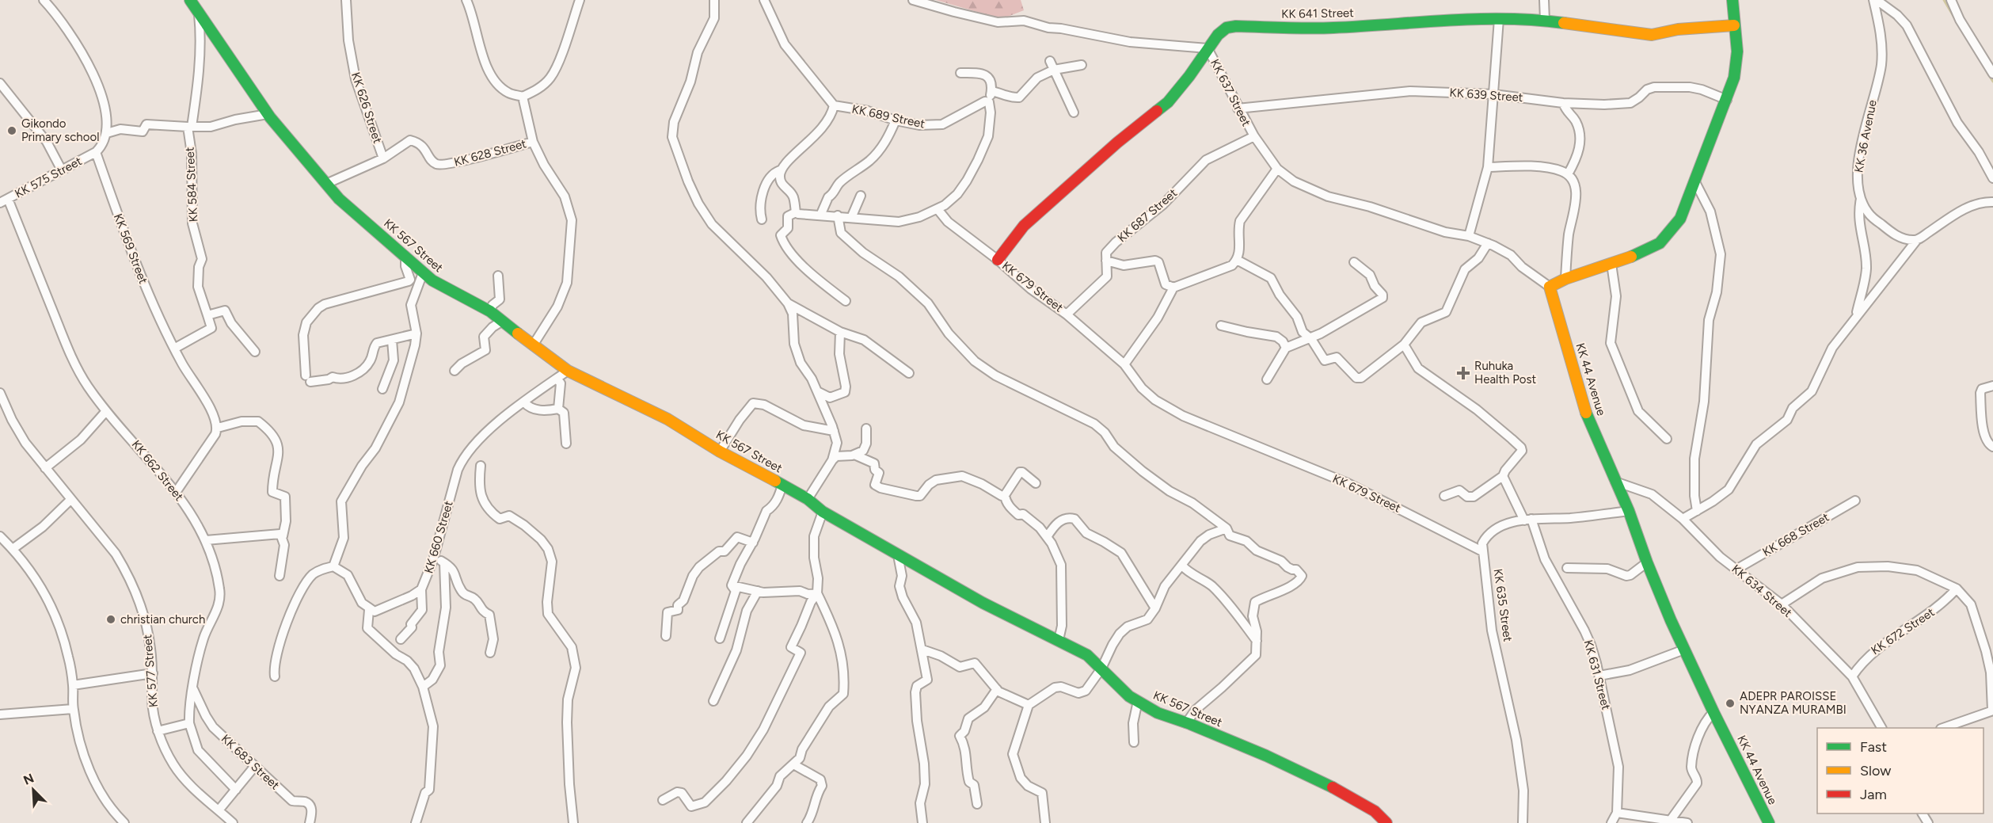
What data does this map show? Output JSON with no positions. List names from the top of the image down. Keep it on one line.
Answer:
{"streets":{"street":["KK 641 Street","KK 637 Street","KK 639 Street","KK 626 Street","KK 689 Street","KK 36 Avenue","KK 628 Street","KK 575 Street","KK 584 Street","KK 687 Street","KK 567 Street","KK 569 Street","KK 679 Street","KK 44 Avenue","KK 662 Street","KK 668 Street","KK 660 Street","KK 634 Street","KK 635 Street","KK 672 Street","KK 577 Street","KK 631 Street","KK 683 Street"]},"crossings":[["KK 641 Street","KK 637 Street"],["KK 641 Street","KK 679 Street"],["KK 637 Street","KK 639 Street"],["KK 637 Street","KK 687 Street"],["KK 637 Street","KK 44 Avenue"],["KK 626 Street","KK 628 Street"],["KK 628 Street","KK 567 Street"],["KK 575 Street","KK 569 Street"],["KK 575 Street","KK 662 Street"],["KK 584 Street","KK 567 Street"],["KK 687 Street","KK 679 Street"],["KK 567 Street","KK 660 Street"],["KK 679 Street","KK 635 Street"],["KK 44 Avenue","KK 634 Street"],["KK 662 Street","KK 683 Street"],["KK 668 Street","KK 634 Street"],["KK 634 Street","KK 672 Street"]],"places":{"other":["Gikondo Primary school","christian church","ADEPR PAROISSE NYANZA MURAMBI"],"health":["Ruhuka Health Post"]},"legend":["Fast","Slow","Jam"],"north":"top left"}
